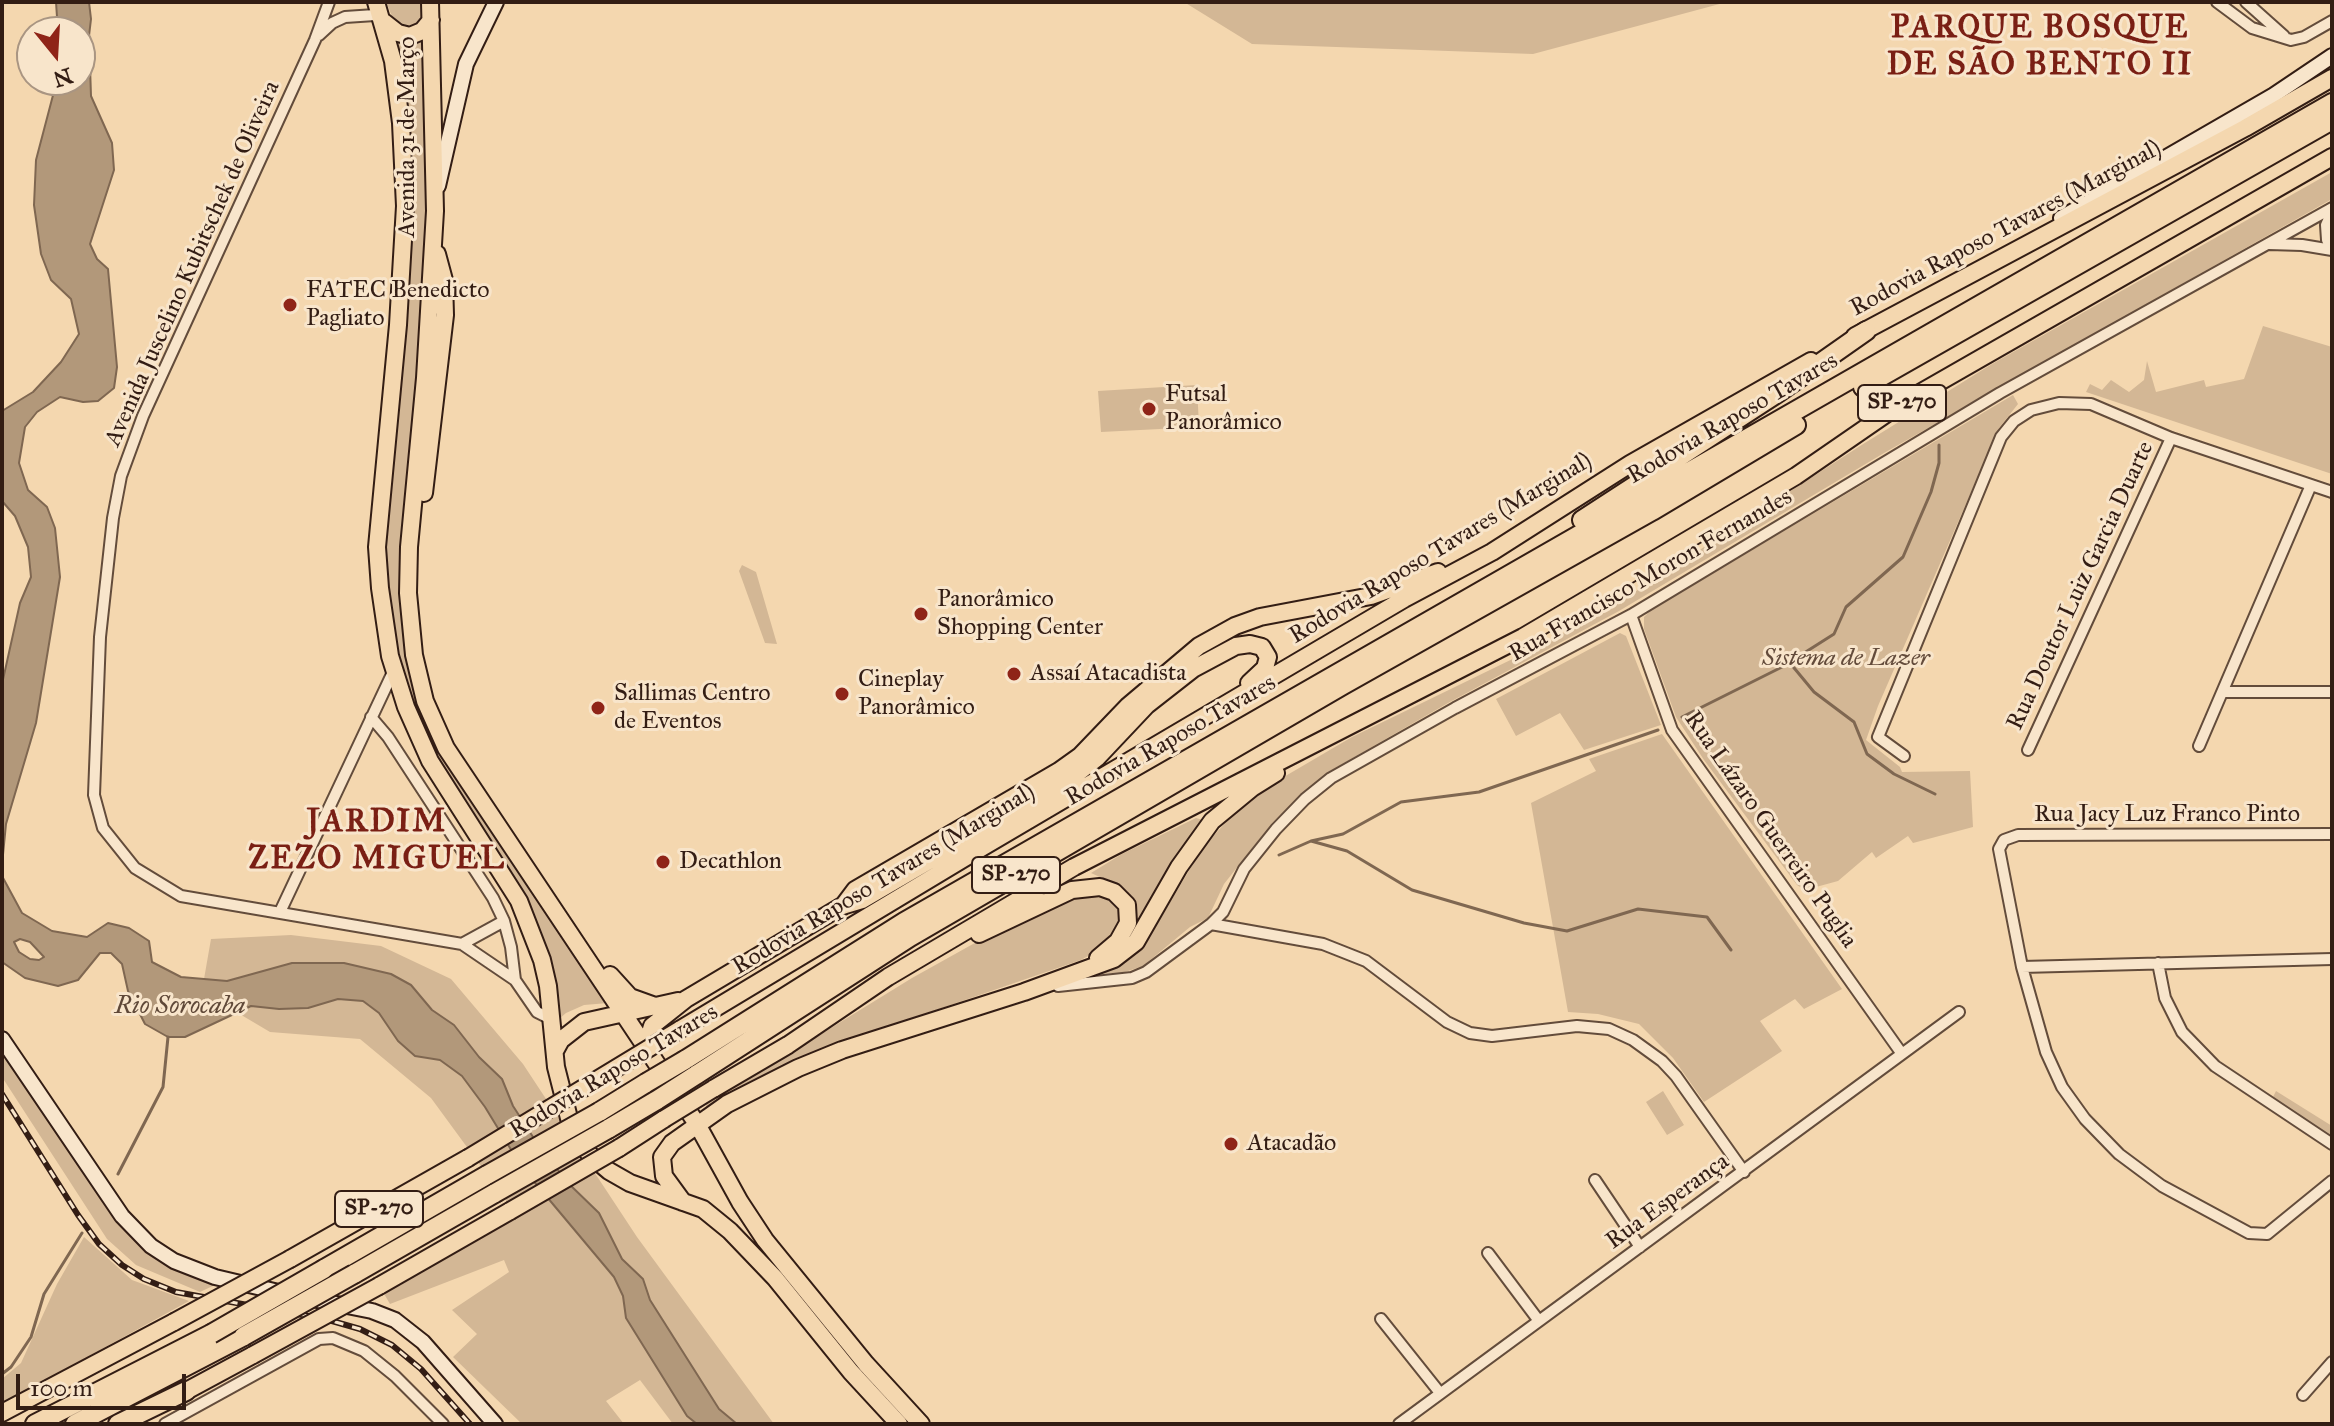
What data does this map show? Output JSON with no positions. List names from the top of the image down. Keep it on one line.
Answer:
{"streets":{"highway":["Avenida 31 de Março","Rodovia Raposo Tavares (Marginal)","SP-270","Rodovia Raposo Tavares"],"street":["Avenida Juscelino Kubitschek de Oliveira","Rua Francisco Moron Fernandes","Rua Doutor Luiz Garcia Duarte","Rua Jacy Luz Franco Pinto","Rua Lázaro Guerreiro Puglia","Rua Esperança"]},"crossings":[["Avenida 31 de Março","Avenida Juscelino Kubitschek de Oliveira"],["Rua Francisco Moron Fernandes","Rua Lázaro Guerreiro Puglia"],["Rua Lázaro Guerreiro Puglia","Rua Esperança"]],"districts":["PARQUE BOSQUE DE SÃO BENTO II","JARDIM ZEZO MIGUEL"],"water":["Rio Sorocaba"],"parks":["Sistema de Lazer"],"places":["FATEC Benedicto Pagliato","Futsal Panorâmico","Panorâmico Shopping Center","Assaí Atacadista","Cineplay Panorâmico","Sallimas Centro de Eventos","Decathlon","Atacadão"],"scale_bar":"100 m","north":"bottom"}
